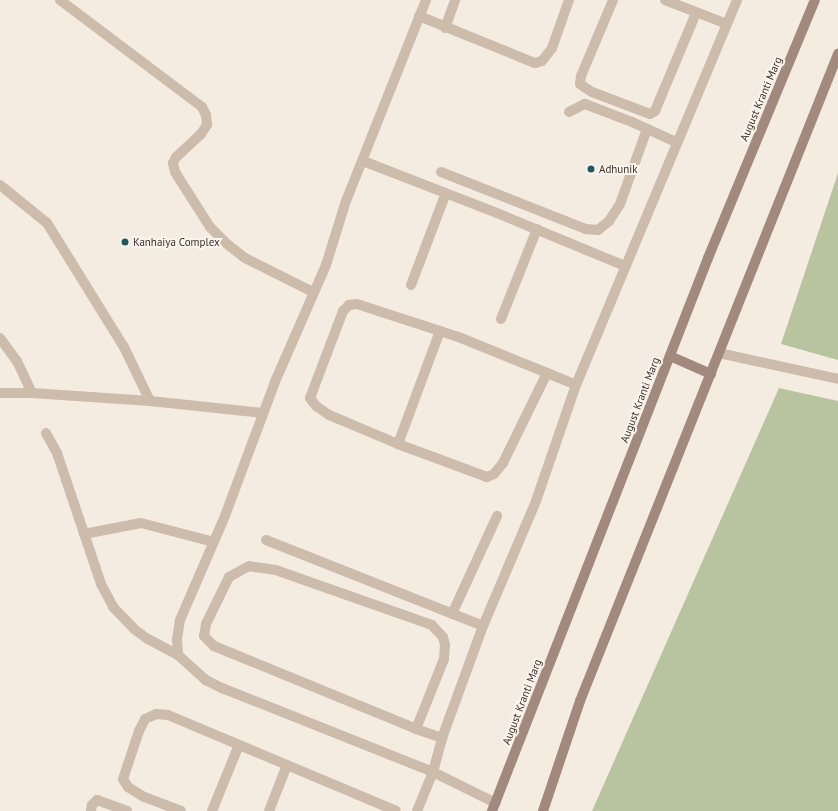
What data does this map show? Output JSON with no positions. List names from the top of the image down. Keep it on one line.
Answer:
{"streets":{"main road":["August Kranti Marg"]},"places":["Adhunik","Kanhaiya Complex"]}
